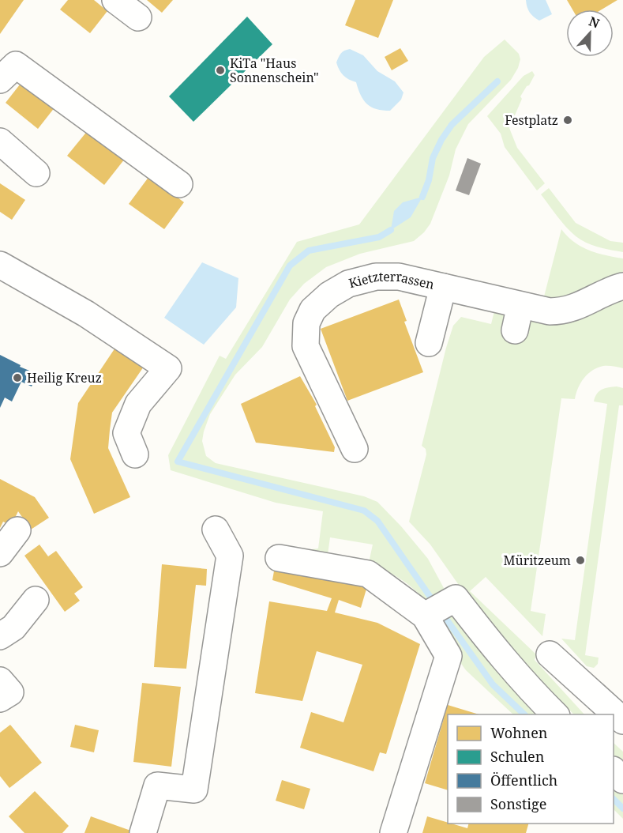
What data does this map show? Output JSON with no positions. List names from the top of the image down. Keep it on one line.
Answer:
{"streets":{"street":["Kietzterrassen"]},"places":["KiTa \"Haus Sonnenschein\"","Festplatz","Heilig Kreuz","Müritzeum"],"legend":["Wohnen","Schulen","Öffentlich","Sonstige"],"north":"top"}
